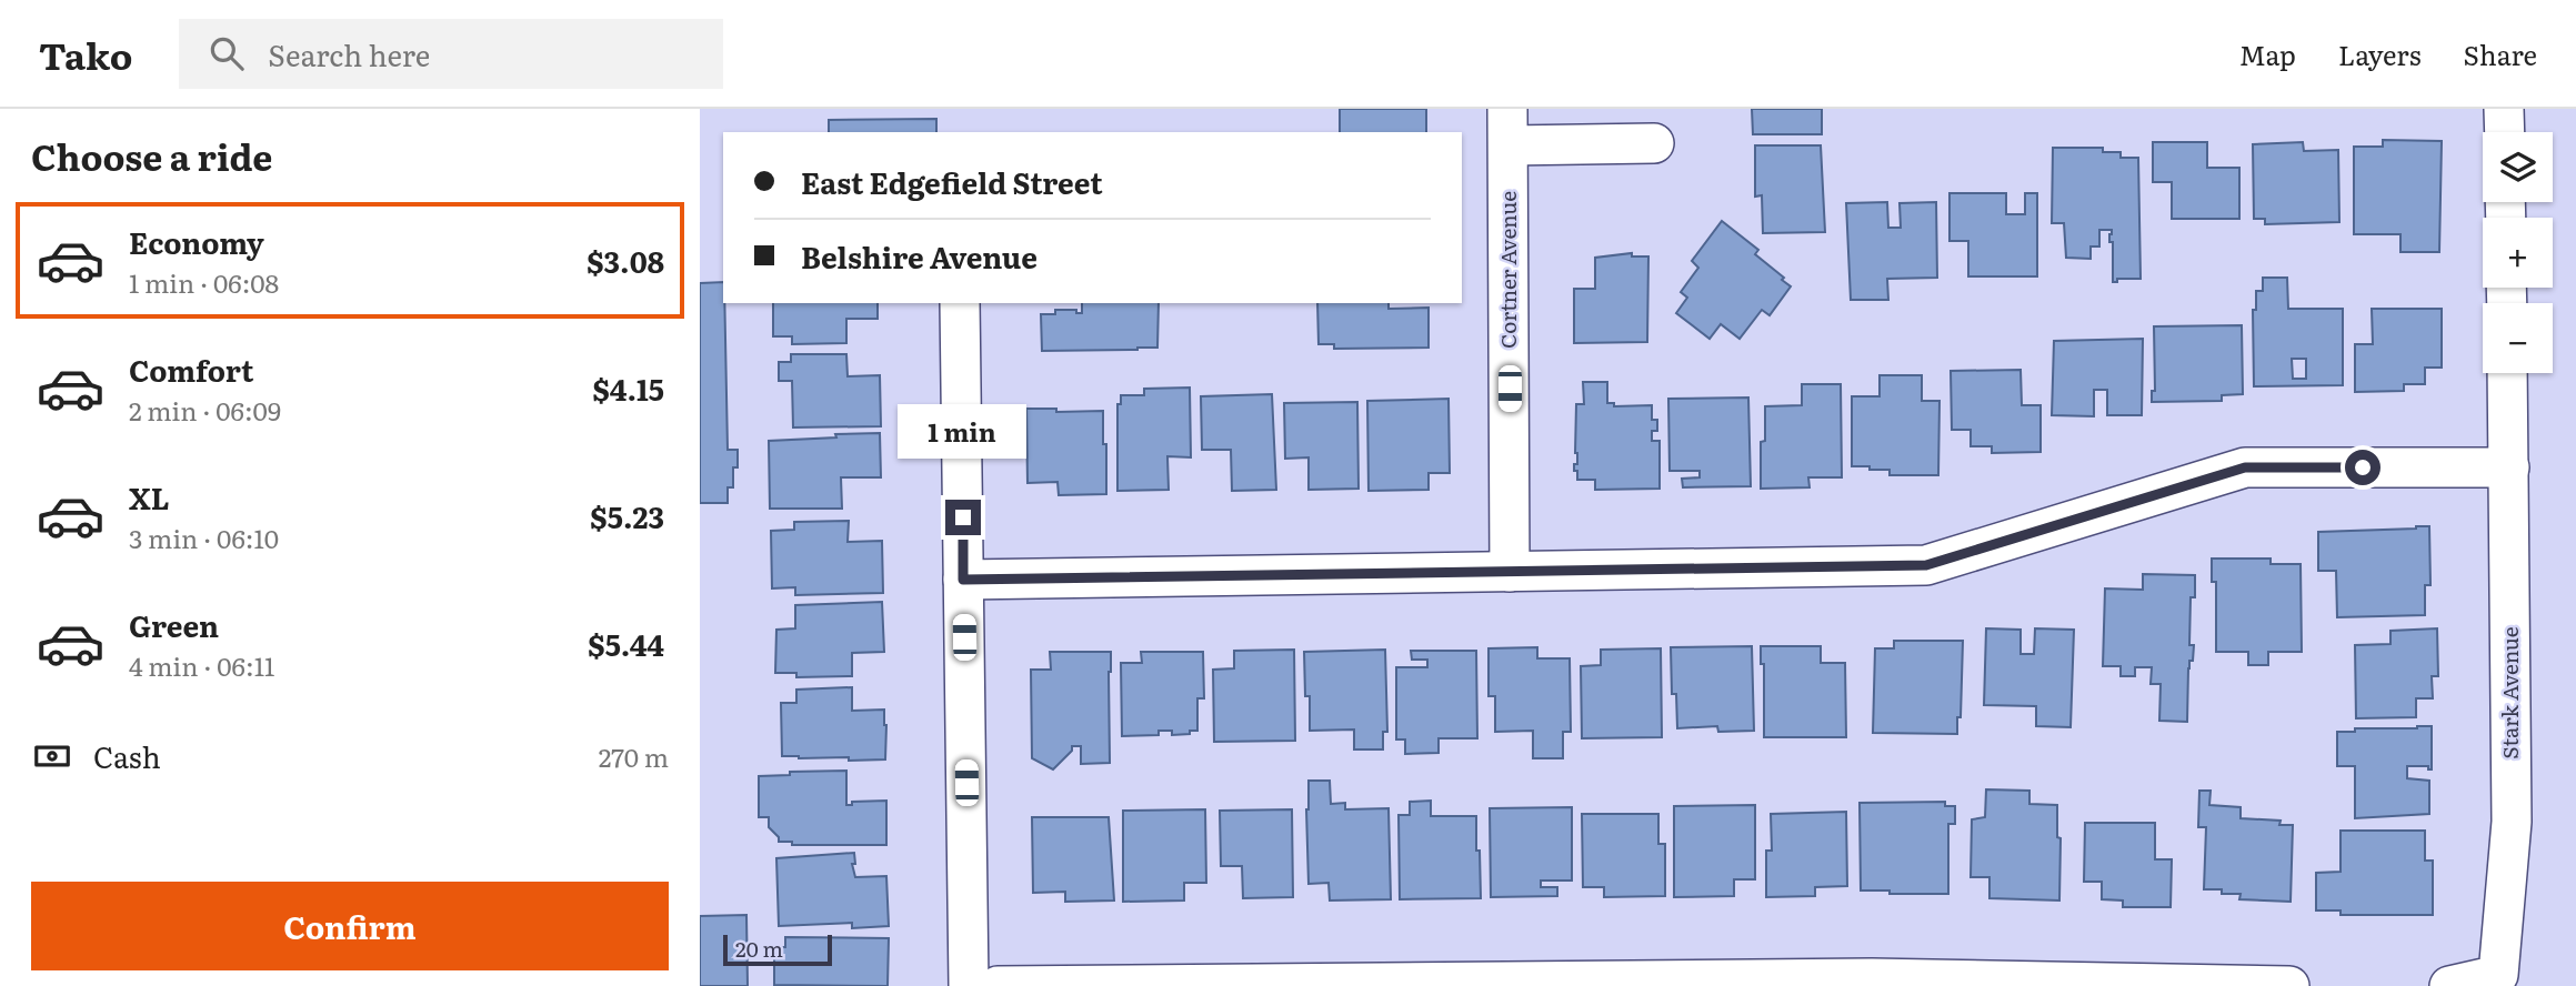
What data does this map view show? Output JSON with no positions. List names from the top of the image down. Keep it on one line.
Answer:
{"streets":{"street":["Cortner Avenue","Stark Avenue"]},"scale_bar":"20 m","page":{"header":"Tako","search":"Search here","nav":["Map","Layers","Share"],"heading":"Choose a ride","map_buttons":["+","−"],"banner":["East Edgefield Street","Belshire Avenue"],"list":[{"name":"Economy","note":"1 min · 06:08","value":"$3.08"},{"name":"Comfort","note":"2 min · 06:09","value":"$4.15"},{"name":"XL","note":"3 min · 06:10","value":"$5.23"},{"name":"Green","note":"4 min · 06:11","value":"$5.44"}],"bubble":"1 min","pay":["Cash","270 m"],"buttons":"Confirm","scale":"20 m"}}
